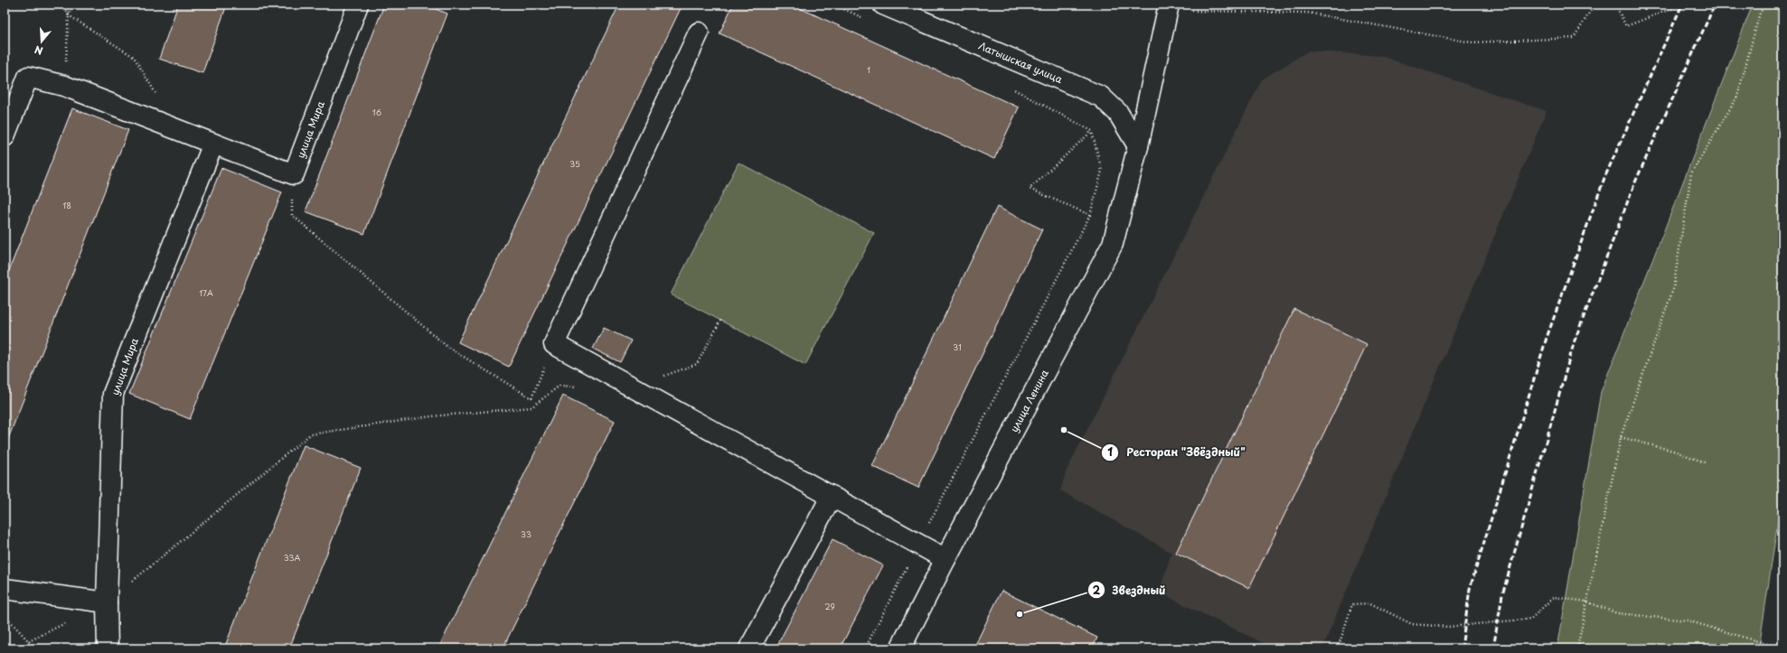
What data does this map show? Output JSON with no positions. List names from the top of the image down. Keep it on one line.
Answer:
{"streets":{"street":["Латышская улица","улица Мира","улица Ленина"]},"crossings":[["Латышская улица","улица Ленина"]],"places":["Ресторан \"Звёздный\"","Звездный"],"house_numbers":["1","16","35","18","17А","31","33","33А","29"],"north":"bottom"}
